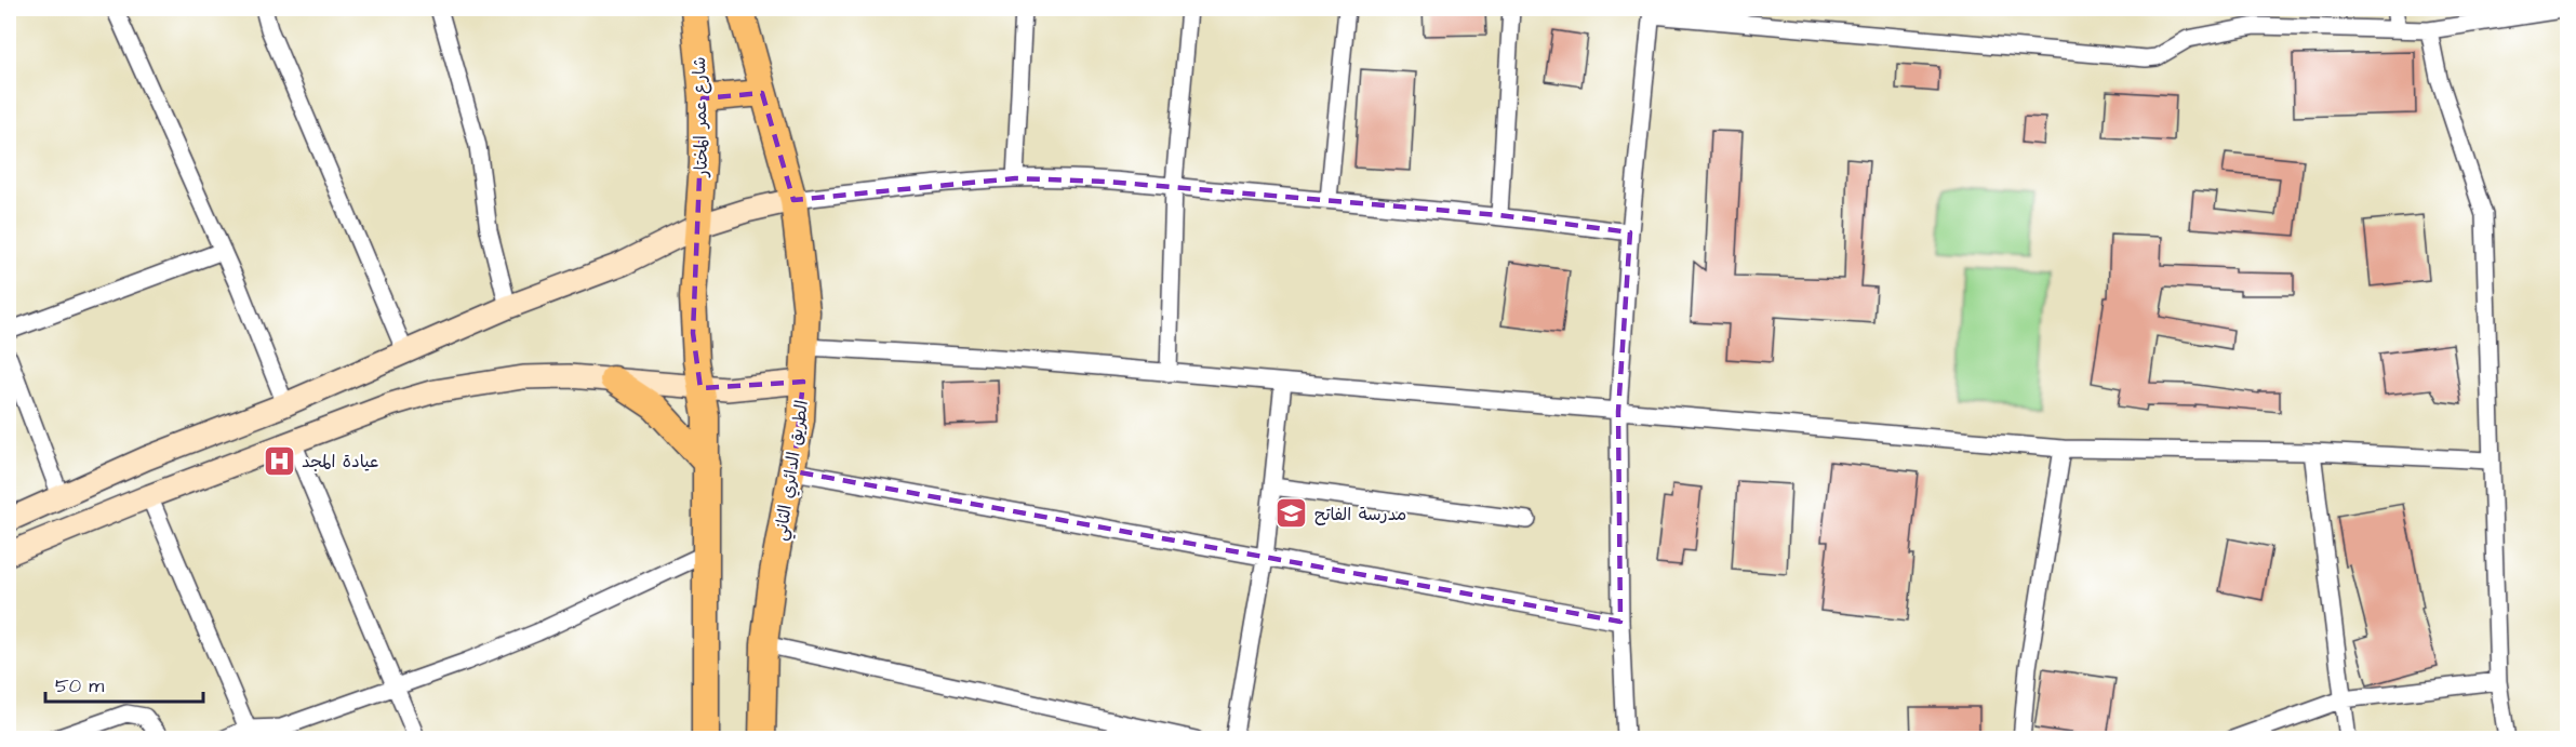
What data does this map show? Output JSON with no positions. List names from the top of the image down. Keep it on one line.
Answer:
{"streets":{"main road":["شارع عمر المختار","الطريق الدائري الثاني"]},"places":{"hospital":["عيادة المجد"],"school or university":["مدرسة الفاتح"]},"scale_bar":"50 m"}
